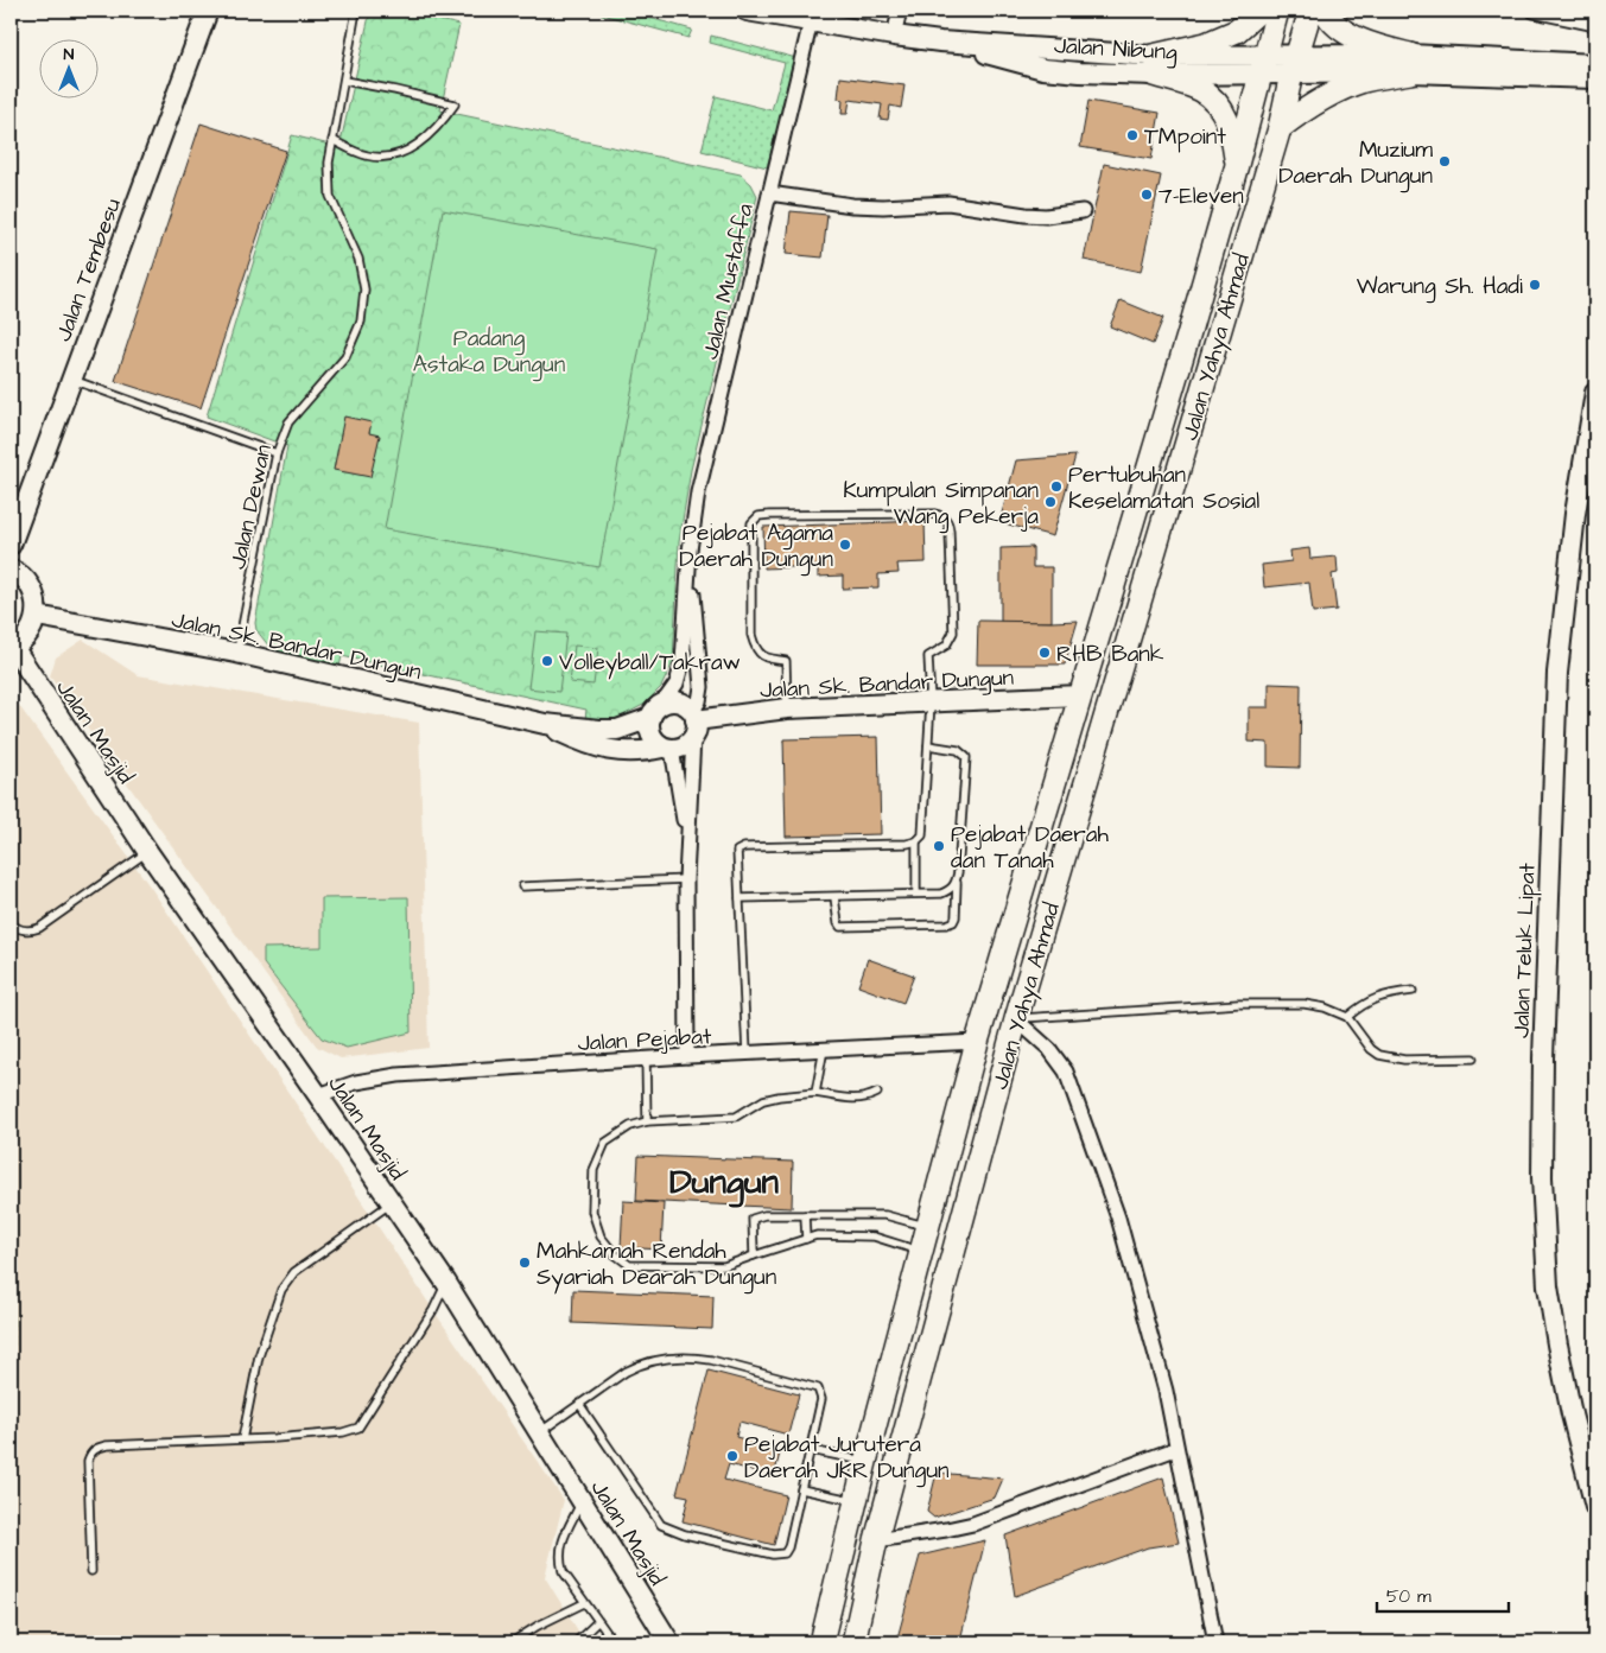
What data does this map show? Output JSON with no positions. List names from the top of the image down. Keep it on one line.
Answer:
{"streets":{"main road":["Jalan Yahya Ahmad"],"street":["Jalan Nibung","Jalan Tembesu","Jalan Mustaffa","Jalan Sk. Bandar Dungun","Jalan Masjid","Jalan Teluk Lipat","Jalan Pejabat"],"lane":["Jalan Dewan"]},"crossings":[["Jalan Nibung","Jalan Mustaffa"],["Jalan Nibung","Jalan Yahya Ahmad"],["Jalan Mustaffa","Jalan Sk. Bandar Dungun"],["Jalan Mustaffa","Jalan Pejabat"],["Jalan Yahya Ahmad","Jalan Sk. Bandar Dungun"],["Jalan Yahya Ahmad","Jalan Pejabat"],["Jalan Dewan","Jalan Sk. Bandar Dungun"],["Jalan Masjid","Jalan Pejabat"]],"districts":["Dungun"],"parks":["Padang Astaka Dungun"],"places":["TMpoint","Muzium Daerah Dungun","7-Eleven","Warung Sh. Hadi","Pertubuhan Keselamatan Sosial","Kumpulan Simpanan Wang Pekerja","Pejabat Agama Daerah Dungun","RHB Bank","Volleyball/Takraw","Pejabat Daerah dan Tanah","Mahkamah Rendah Syariah Dearah Dungun","Pejabat Jurutera Daerah JKR Dungun"],"scale_bar":"50 m","north":"top"}
